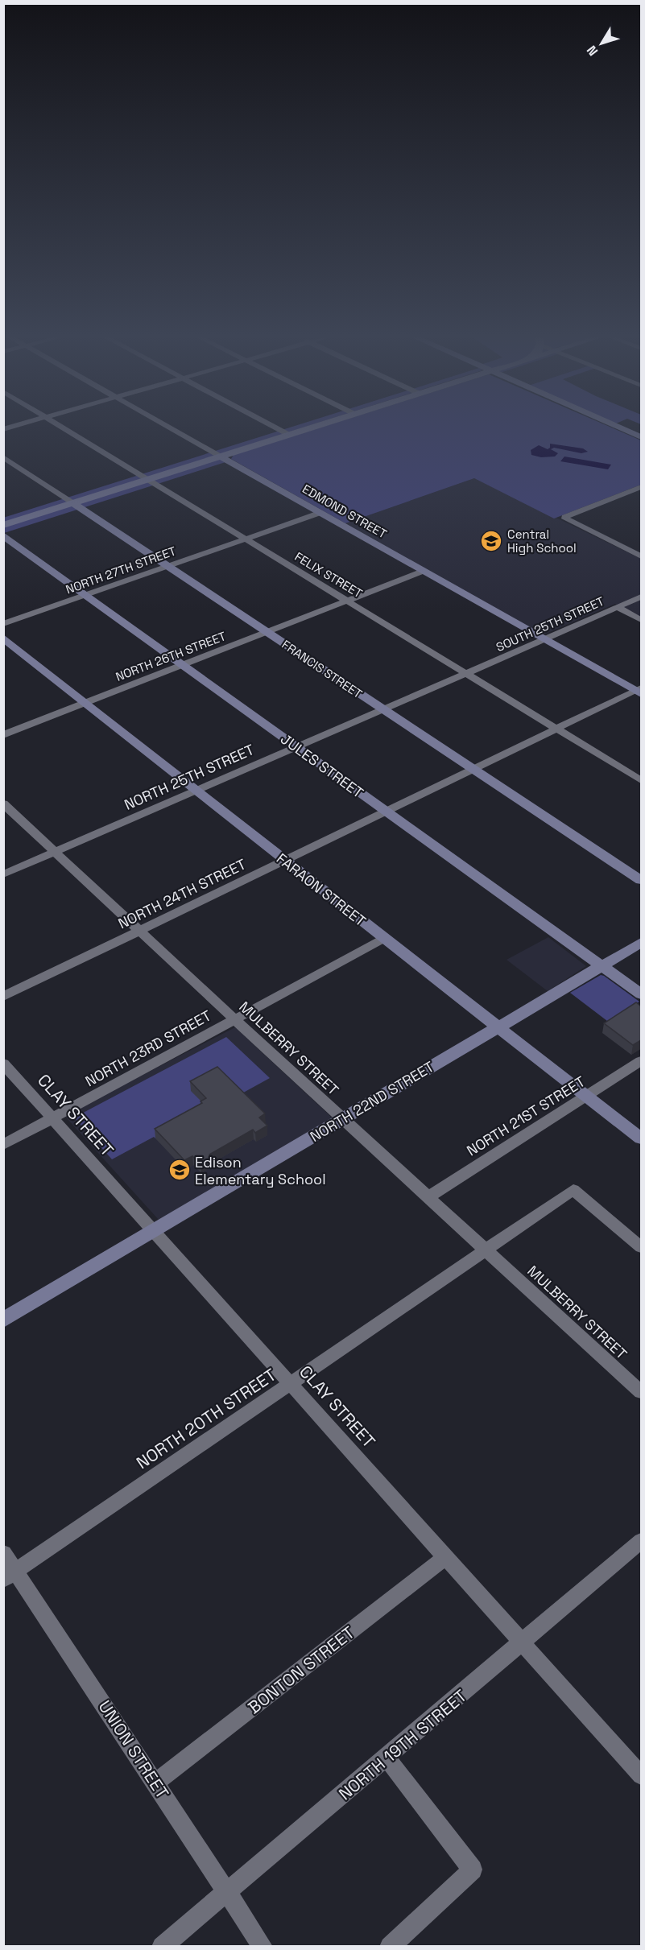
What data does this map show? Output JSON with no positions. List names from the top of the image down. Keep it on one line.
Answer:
{"streets":{"street":["EDMOND STREET","NORTH 27TH STREET","FELIX STREET","SOUTH 25TH STREET","NORTH 26TH STREET","FRANCIS STREET","JULES STREET","NORTH 25TH STREET","FARAON STREET","NORTH 24TH STREET","NORTH 23RD STREET","MULBERRY STREET","NORTH 22ND STREET","CLAY STREET","NORTH 21ST STREET","NORTH 20TH STREET","BONTON STREET","NORTH 19TH STREET","UNION STREET"]},"crossings":[["EDMOND STREET","NORTH 27TH STREET"],["EDMOND STREET","SOUTH 25TH STREET"],["EDMOND STREET","NORTH 26TH STREET"],["EDMOND STREET","NORTH 24TH STREET"],["NORTH 27TH STREET","FELIX STREET"],["NORTH 27TH STREET","FRANCIS STREET"],["NORTH 27TH STREET","JULES STREET"],["FELIX STREET","SOUTH 25TH STREET"],["FELIX STREET","NORTH 26TH STREET"],["FELIX STREET","NORTH 25TH STREET"],["FELIX STREET","NORTH 24TH STREET"],["SOUTH 25TH STREET","NORTH 25TH STREET"],["NORTH 26TH STREET","FRANCIS STREET"],["NORTH 26TH STREET","JULES STREET"],["NORTH 26TH STREET","FARAON STREET"],["FRANCIS STREET","NORTH 25TH STREET"],["FRANCIS STREET","NORTH 24TH STREET"],["JULES STREET","NORTH 25TH STREET"],["JULES STREET","NORTH 24TH STREET"],["JULES STREET","NORTH 22ND STREET"],["NORTH 25TH STREET","FARAON STREET"],["NORTH 25TH STREET","MULBERRY STREET"],["FARAON STREET","NORTH 24TH STREET"],["FARAON STREET","NORTH 23RD STREET"],["FARAON STREET","NORTH 22ND STREET"],["FARAON STREET","NORTH 21ST STREET"],["NORTH 24TH STREET","MULBERRY STREET"],["NORTH 23RD STREET","MULBERRY STREET"],["NORTH 23RD STREET","CLAY STREET"],["MULBERRY STREET","NORTH 22ND STREET"],["MULBERRY STREET","NORTH 21ST STREET"],["MULBERRY STREET","NORTH 20TH STREET"],["NORTH 22ND STREET","CLAY STREET"],["CLAY STREET","NORTH 20TH STREET"],["CLAY STREET","BONTON STREET"],["CLAY STREET","NORTH 19TH STREET"],["NORTH 20TH STREET","UNION STREET"],["BONTON STREET","UNION STREET"],["NORTH 19TH STREET","UNION STREET"]],"places":{"school or university":["Central High School","Edison Elementary School"]},"north":"bottom left"}
